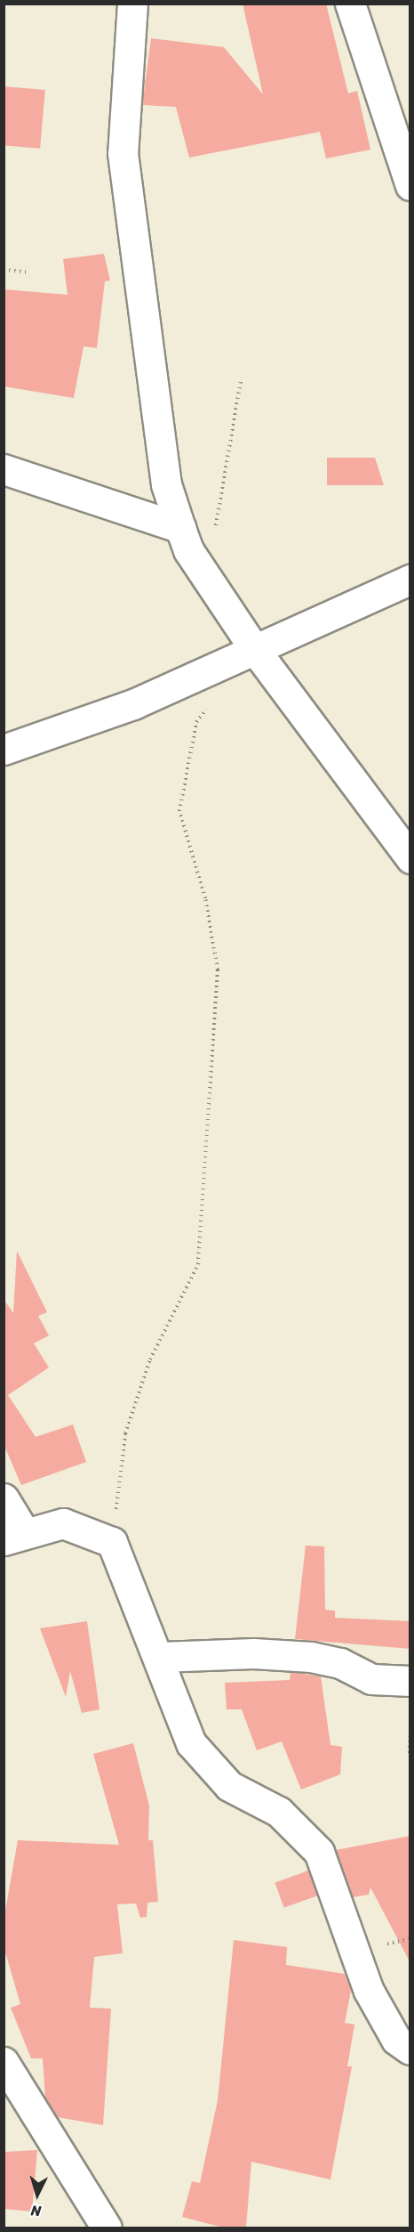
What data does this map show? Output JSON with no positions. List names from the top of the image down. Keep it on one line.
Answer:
{"north":"bottom"}
